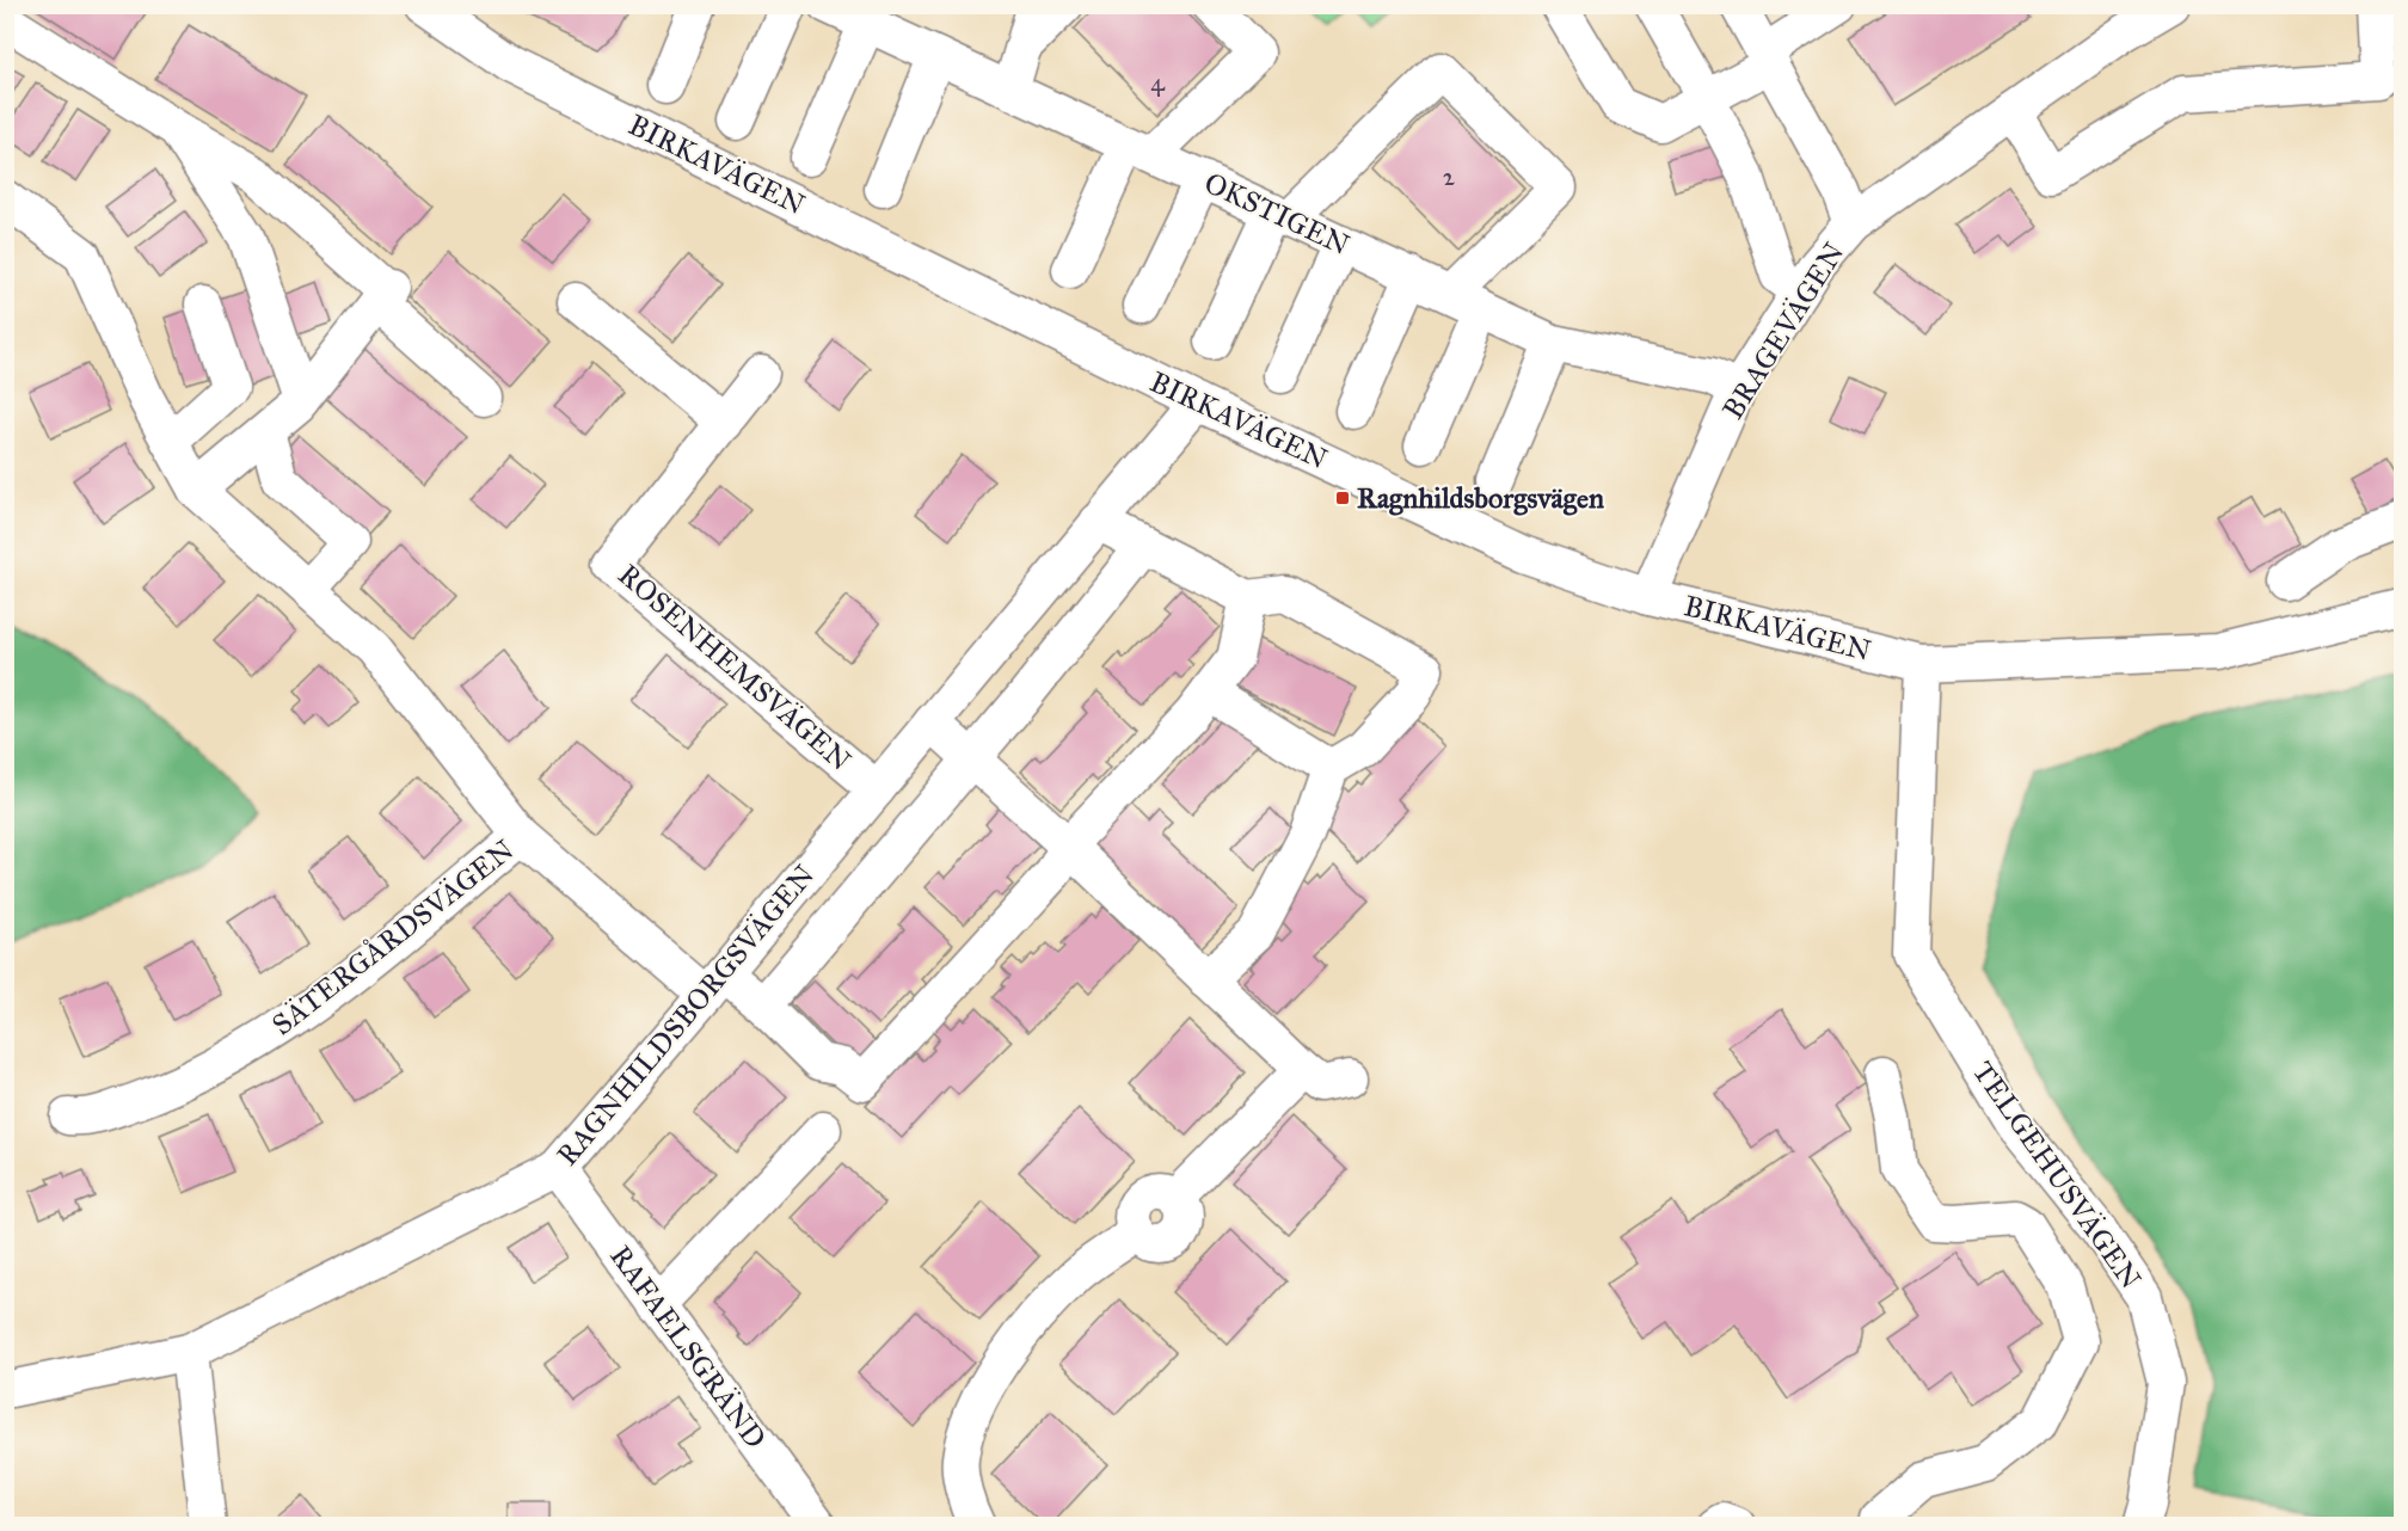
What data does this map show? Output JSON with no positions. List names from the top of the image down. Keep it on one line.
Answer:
{"streets":{"street":["BIRKAVÄGEN","OKSTIGEN","BRAGEVÄGEN","ROSENHEMSVÄGEN","SÄTERGÅRDSVÄGEN","RAGNHILDSBORGSVÄGEN","TELGEHUSVÄGEN","RAFAELSGRÄND"]},"crossings":[["BIRKAVÄGEN","BRAGEVÄGEN"],["BIRKAVÄGEN","RAGNHILDSBORGSVÄGEN"],["BIRKAVÄGEN","TELGEHUSVÄGEN"],["OKSTIGEN","BRAGEVÄGEN"],["ROSENHEMSVÄGEN","RAGNHILDSBORGSVÄGEN"],["RAGNHILDSBORGSVÄGEN","RAFAELSGRÄND"]],"places":{"transit":["Ragnhildsborgsvägen"]},"house_numbers":["4","2"]}
